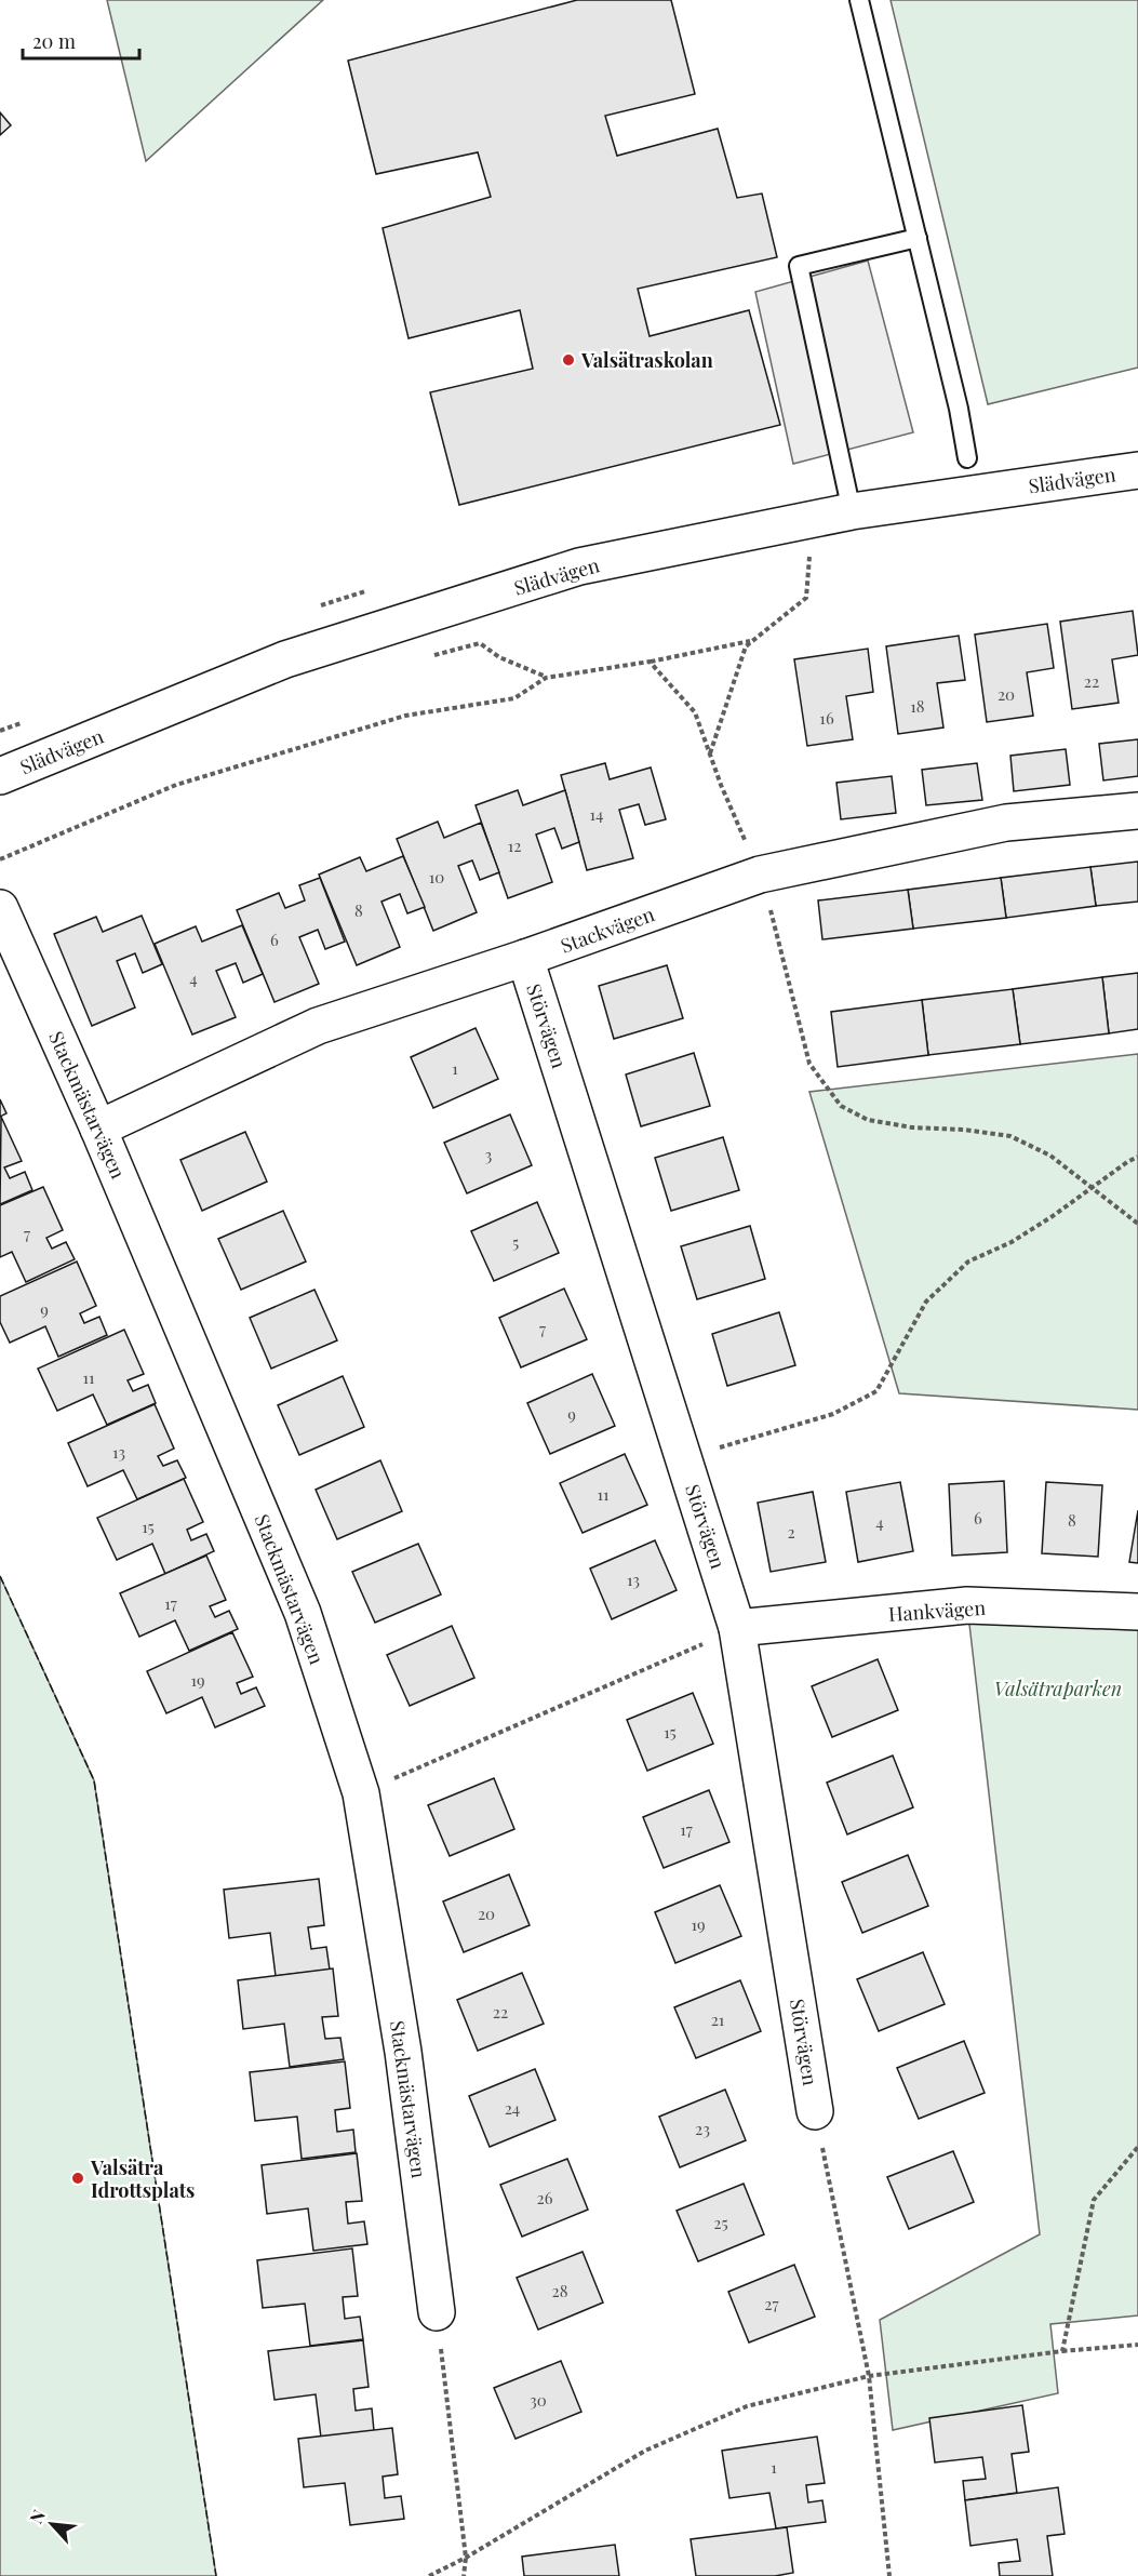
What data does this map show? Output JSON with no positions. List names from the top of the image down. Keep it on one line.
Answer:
{"streets":{"street":["Slädvägen","Stackvägen","Störvägen","Stackmästarvägen","Hankvägen"]},"crossings":[["Stackvägen","Störvägen"],["Stackvägen","Stackmästarvägen"],["Störvägen","Hankvägen"]],"parks":["Valsätraparken"],"places":["Valsätraskolan","Valsätra Idrottsplats"],"house_numbers":["22","20","18","16","14","12","10","8","6","4","1","3","7","5","9","7","11","9","13","11","6","8","4","15","2","13","17","19","15","17","20","19","22","21","24","23","26","25","28","27","30","1"],"scale_bar":"20 m","north":"top left"}
